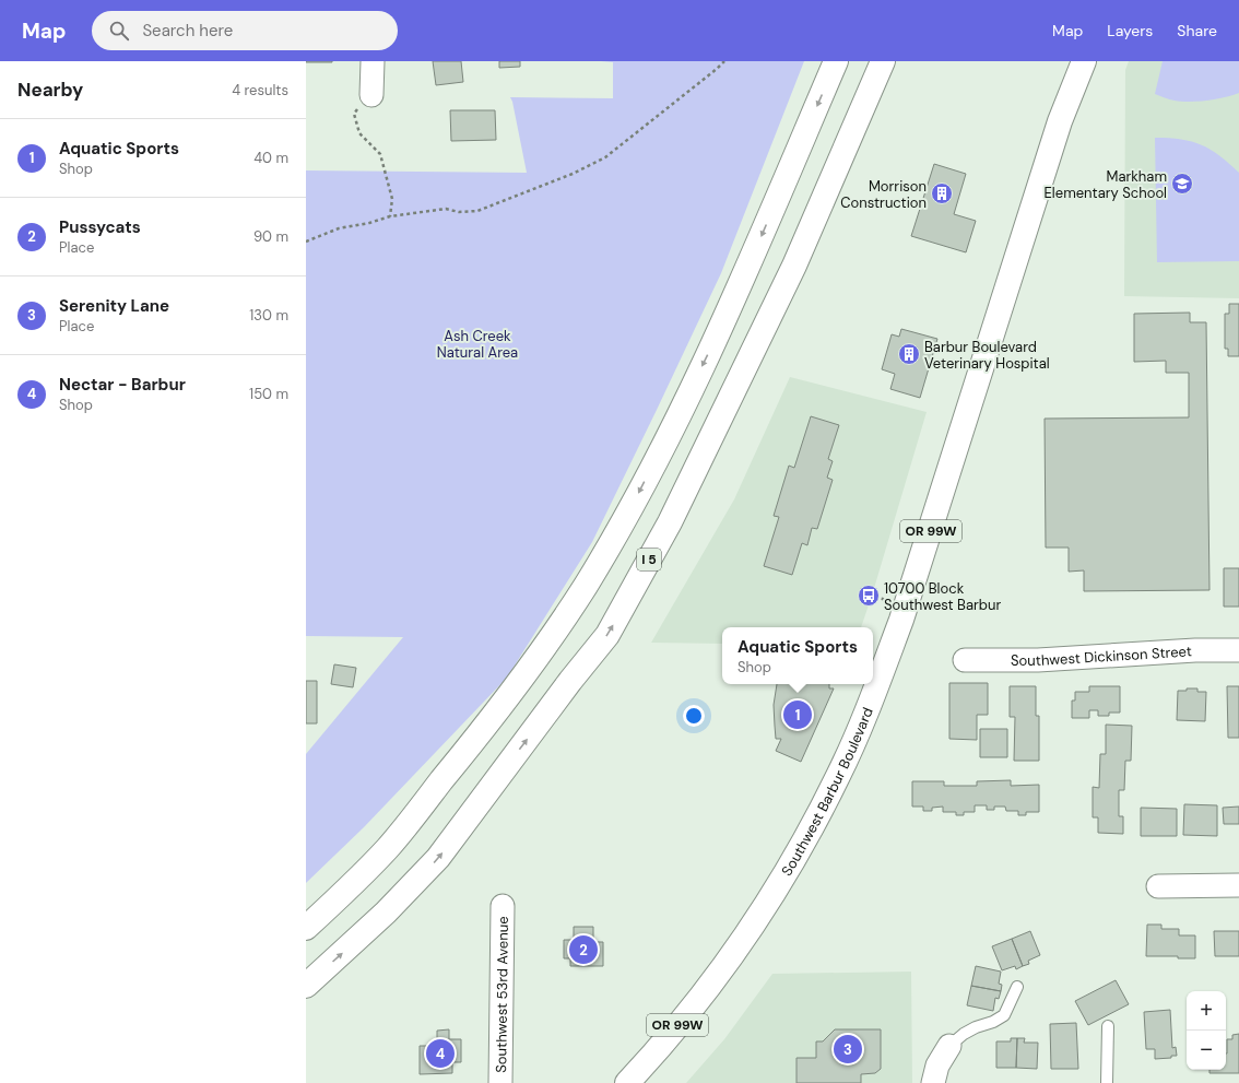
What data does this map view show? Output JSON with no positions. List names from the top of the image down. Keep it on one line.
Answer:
{"streets":{"main road":["OR 99W","I 5","Southwest Barbur Boulevard"],"street":["Southwest Dickinson Street","Southwest 53rd Avenue"]},"parks":["Ash Creek Natural Area"],"places":{"school or university":["Markham Elementary School"],"building":["Morrison Construction","Barbur Boulevard Veterinary Hospital"],"bus stop":["10700 Block Southwest Barbur"]},"page":{"header":"Map","search":"Search here","nav":["Map","Layers","Share"],"heading":["Nearby","4 results"],"list":[{"mark":"1","name":"Aquatic Sports","note":"Shop","value":"40 m"},{"mark":"2","name":"Pussycats","note":"Place","value":"90 m"},{"mark":"3","name":"Serenity Lane","note":"Place","value":"130 m"},{"mark":"4","name":"Nectar - Barbur","note":"Shop","value":"150 m"}],"popup":["Aquatic Sports","Shop"],"pins":["1","2","3","4"],"map_buttons":["+","−"]}}
